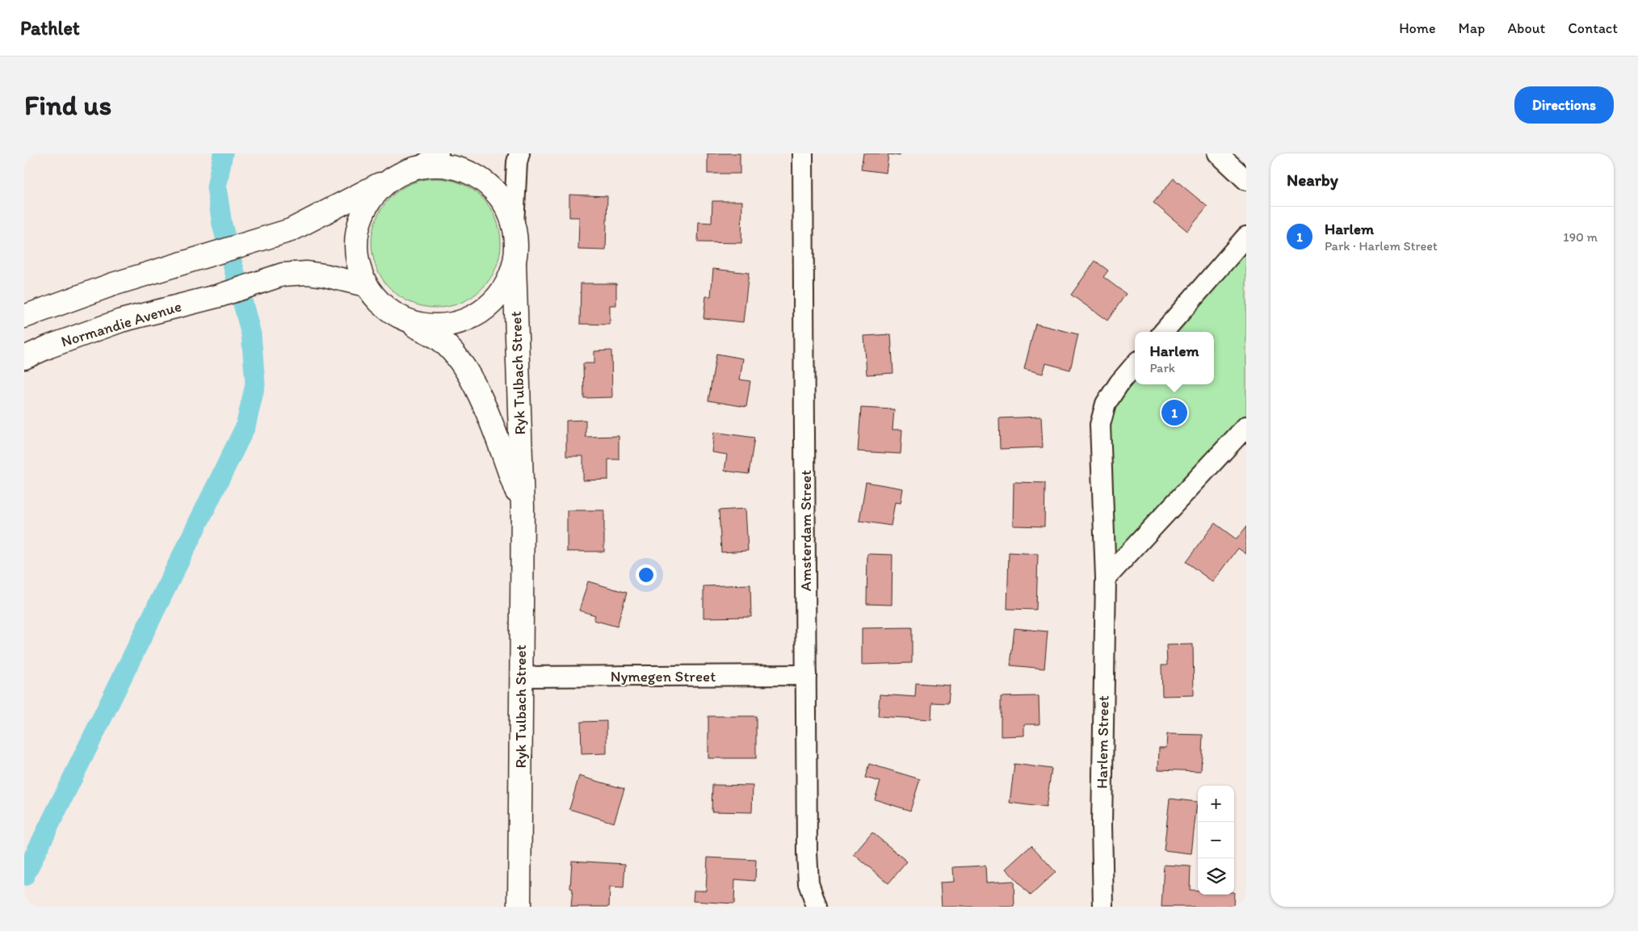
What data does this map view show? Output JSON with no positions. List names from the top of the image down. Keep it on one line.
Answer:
{"streets":{"street":["Normandie Avenue","Ryk Tulbach Street","Amsterdam Street","Nymegen Street","Harlem Street"]},"crossings":[["Normandie Avenue","Ryk Tulbach Street"],["Ryk Tulbach Street","Nymegen Street"],["Amsterdam Street","Nymegen Street"]],"page":{"header":"Pathlet","nav":["Home","Map","About","Contact"],"buttons":"Directions","title":"Find us","heading":"Nearby","list":[{"mark":"1","name":"Harlem","note":"Park · Harlem Street","value":"190 m"}],"popup":["Harlem","Park"],"pins":"1","map_buttons":["+","−"]}}
